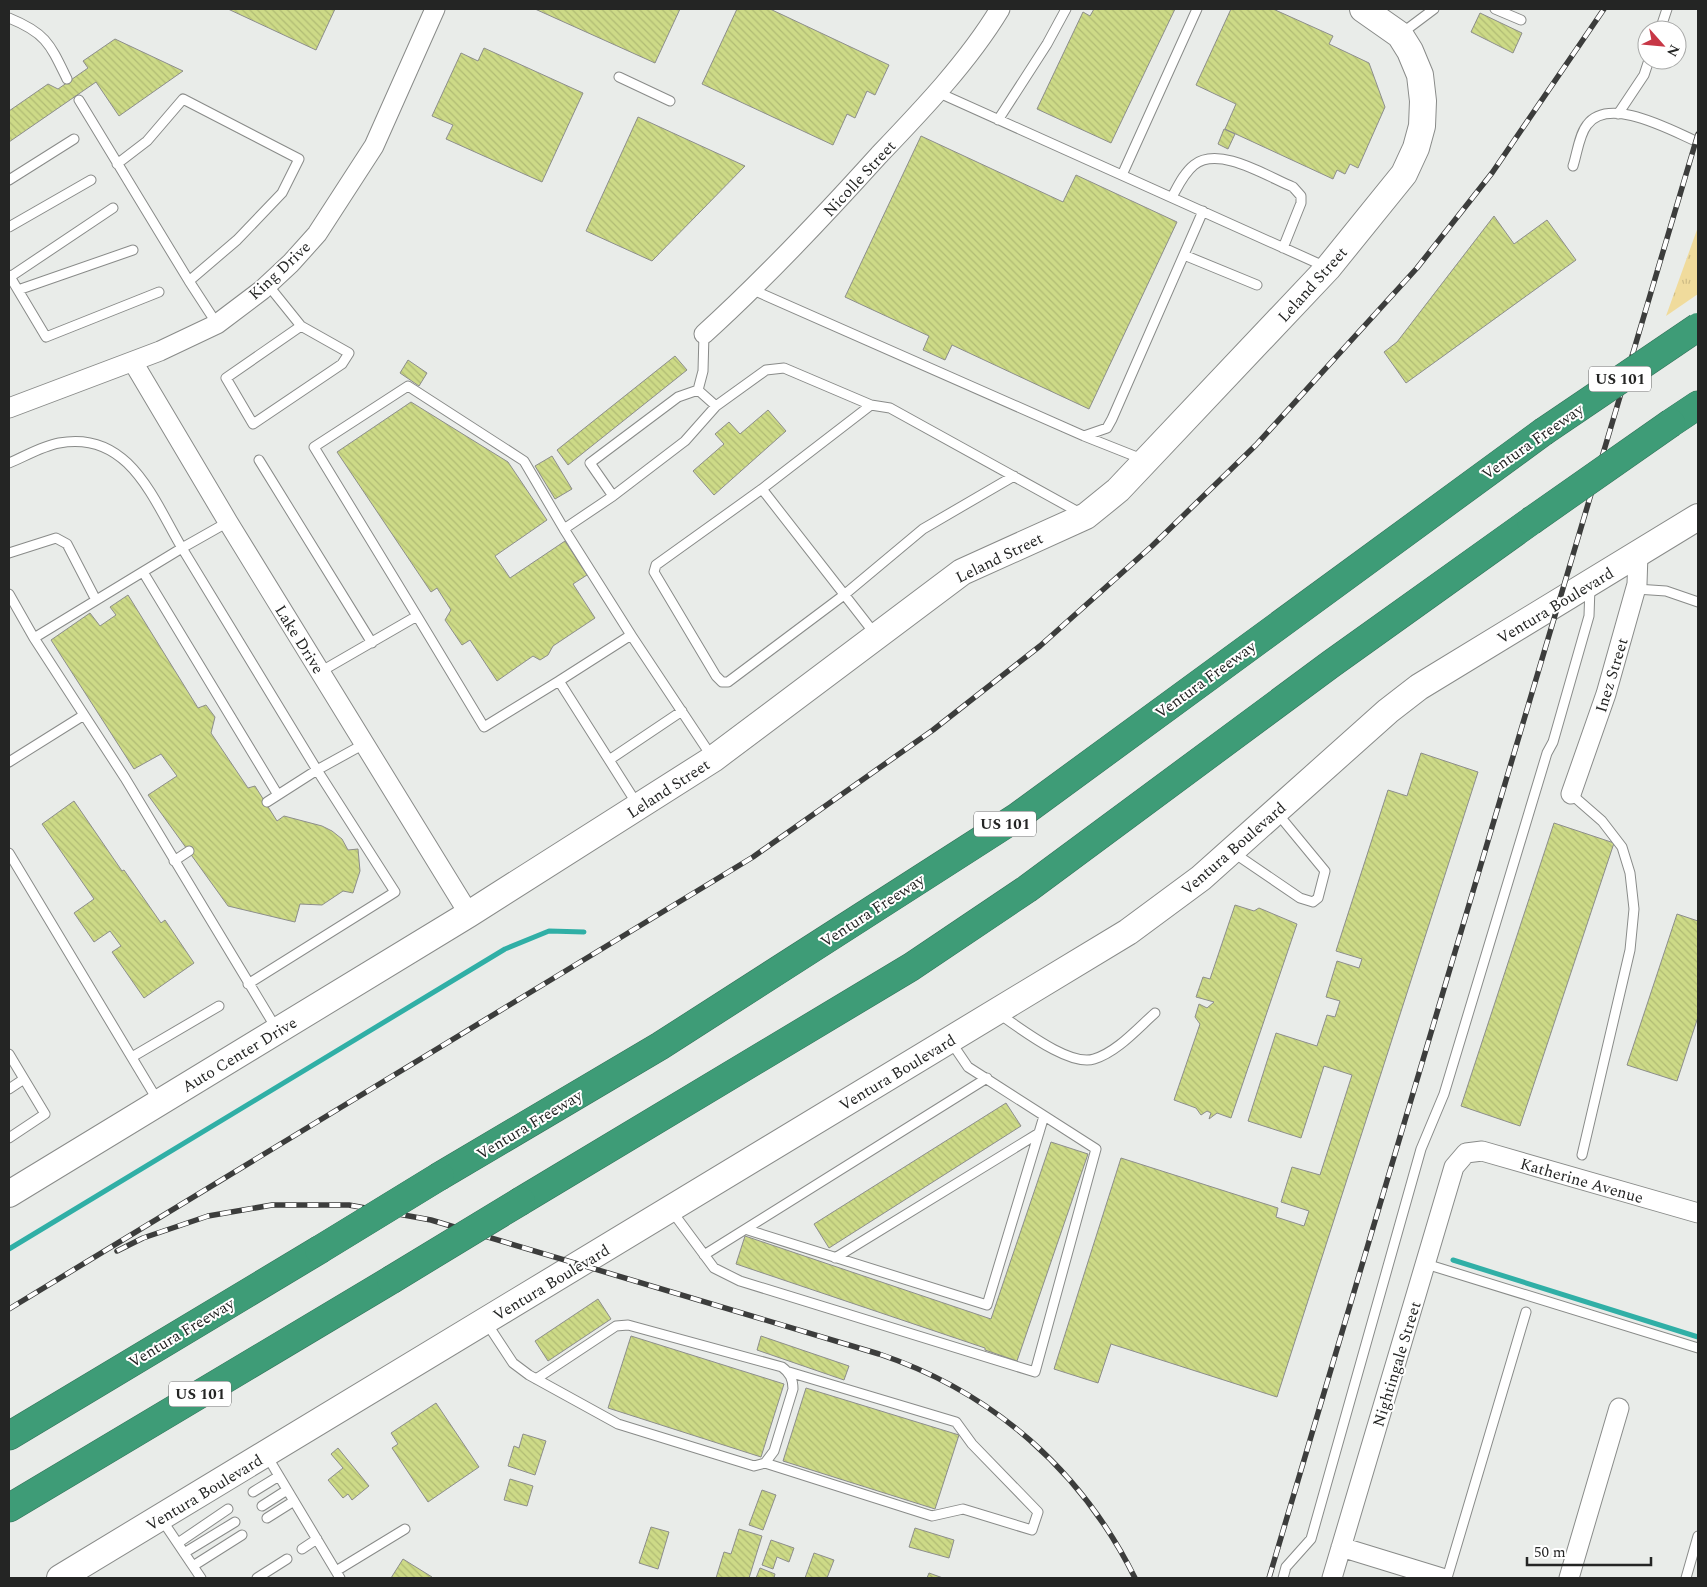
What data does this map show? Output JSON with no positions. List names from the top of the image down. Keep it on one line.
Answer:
{"streets":{"highway":["US 101","Ventura Freeway"],"street":["Nicolle Street","King Drive","Leland Street","Ventura Boulevard","Lake Drive","Inez Street","Auto Center Drive","Katherine Avenue","Nightingale Street"]},"crossings":[["King Drive","Lake Drive"],["Leland Street","Lake Drive"],["Leland Street","Auto Center Drive"],["Ventura Boulevard","Inez Street"],["Lake Drive","Auto Center Drive"],["Katherine Avenue","Nightingale Street"]],"scale_bar":"50 m","north":"bottom right"}
